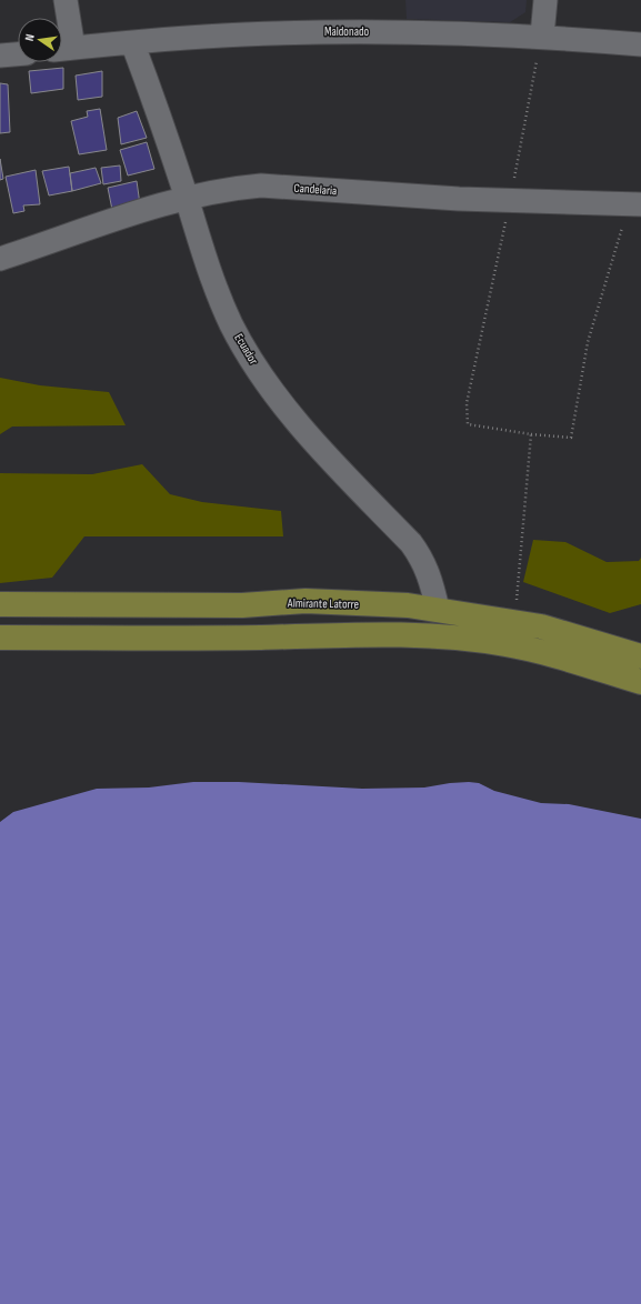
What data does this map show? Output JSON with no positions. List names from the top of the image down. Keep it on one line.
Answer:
{"streets":{"main road":["Almirante Latorre"],"street":["Maldonado","Candelaria","Ecuador"]},"crossings":[["Maldonado","Ecuador"],["Candelaria","Ecuador"],["Ecuador","Almirante Latorre"]],"north":"left"}
